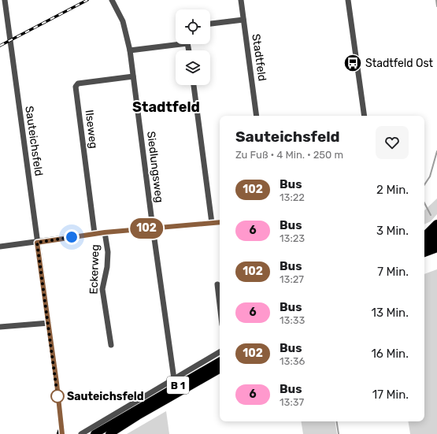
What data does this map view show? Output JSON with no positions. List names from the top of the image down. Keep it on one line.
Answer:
{"streets":{"main road":["B 1"],"street":["Stadtfeld","Ilseweg","Sauteichsfeld","Siedlungsweg","Eckerweg"]},"crossings":[["Ilseweg","Siedlungsweg"]],"districts":["Stadtfeld"],"places":{"bus stop":["Stadtfeld Ost"],"other":["Sauteichsfeld"]},"lines":["bus line 102"],"page":{"on_map":"102","heading":["Sauteichsfeld","Zu Fuß · 4 Min. · 250 m"],"list":[{"mark":"102","name":"Bus","note":"13:22","value":"2 Min."},{"mark":"6","name":"Bus","note":"13:23","value":"3 Min."},{"mark":"102","name":"Bus","note":"13:27","value":"7 Min."},{"mark":"6","name":"Bus","note":"13:33","value":"13 Min."},{"mark":"102","name":"Bus","note":"13:36","value":"16 Min."},{"mark":"6","name":"Bus","note":"13:37","value":"17 Min."}]}}
